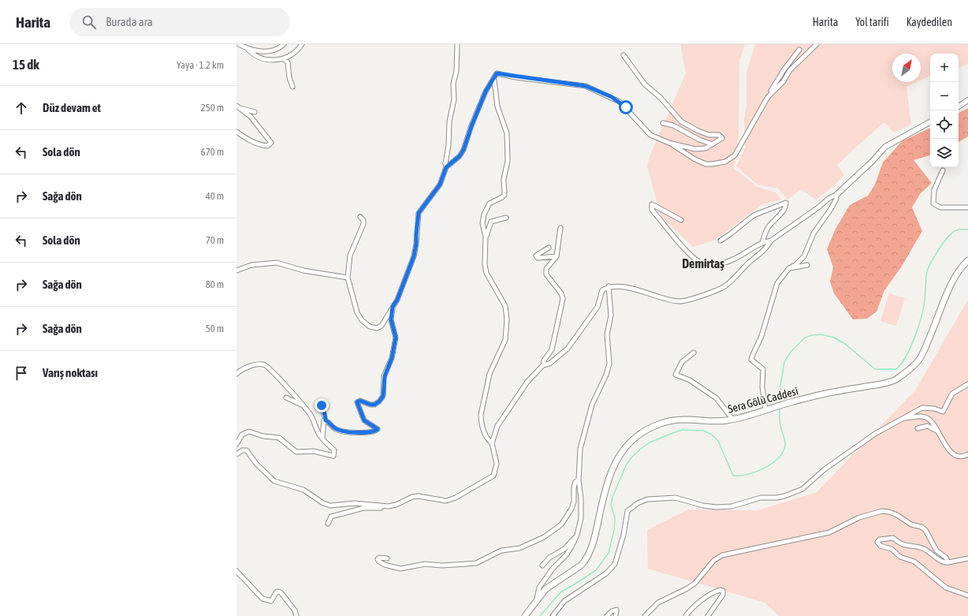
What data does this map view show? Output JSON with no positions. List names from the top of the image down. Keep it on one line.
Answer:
{"streets":{"main road":["Sera Gölü Caddesi"]},"districts":["Demirtaş"],"north":"top right","page":{"header":"Harita","search":"Burada ara","nav":["Harita","Yol tarifi","Kaydedilen"],"heading":["15 dk","Yaya · 1.2 km"],"map_buttons":["+","−"],"list":[["Düz devam et","250 m"],["Sola dön","670 m"],["Sağa dön","40 m"],["Sola dön","70 m"],["Sağa dön","80 m"],["Sağa dön","50 m"],"Varış noktası"]}}
